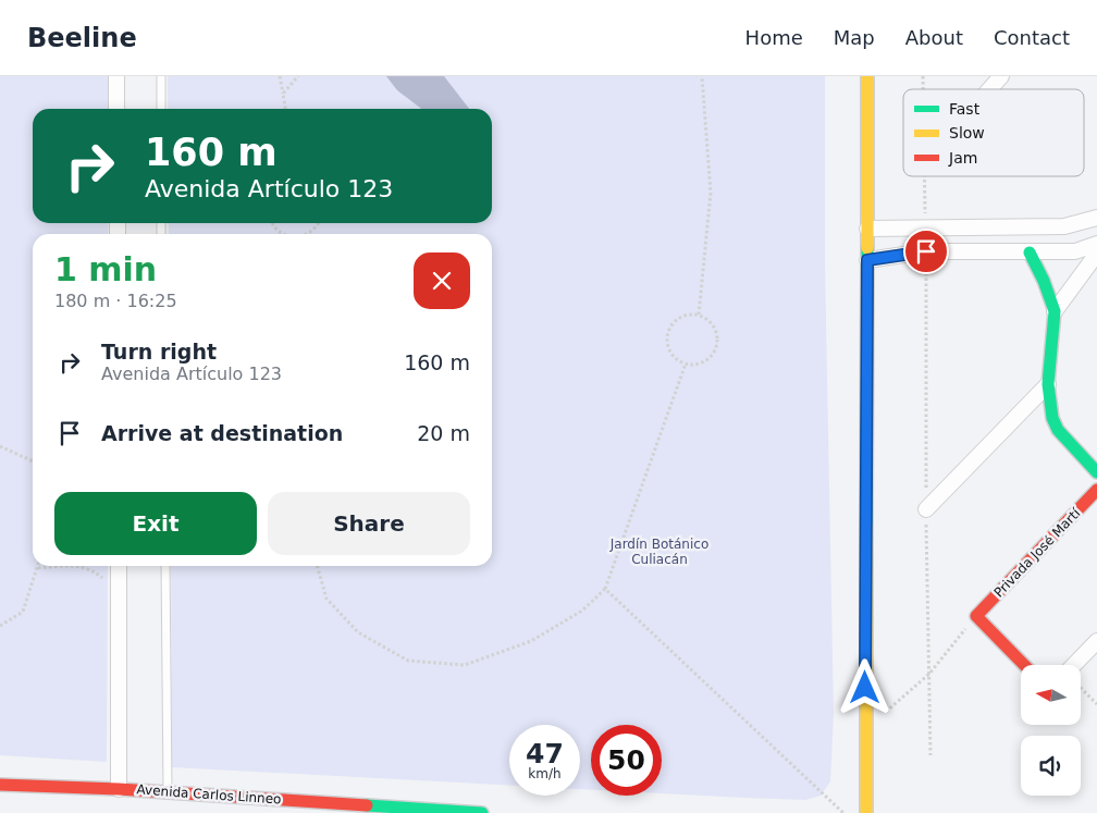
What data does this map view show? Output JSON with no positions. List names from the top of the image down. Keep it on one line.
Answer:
{"streets":{"street":["Privada José Martí","Avenida Carlos Linneo"]},"parks":["Jardín Botánico Culiacán"],"legend":["Fast","Slow","Jam"],"north":"left","page":{"header":"Beeline","nav":["Home","Map","About","Contact"],"turn":["160 m","Avenida Artículo 123"],"heading":["1 min","180 m · 16:25"],"list":[{"name":"Turn right","note":"Avenida Artículo 123","value":"160 m"},{"name":"Arrive at destination","value":"20 m"}],"buttons":["Exit","Share"],"speed":"47 km/h","limit":"50"}}
